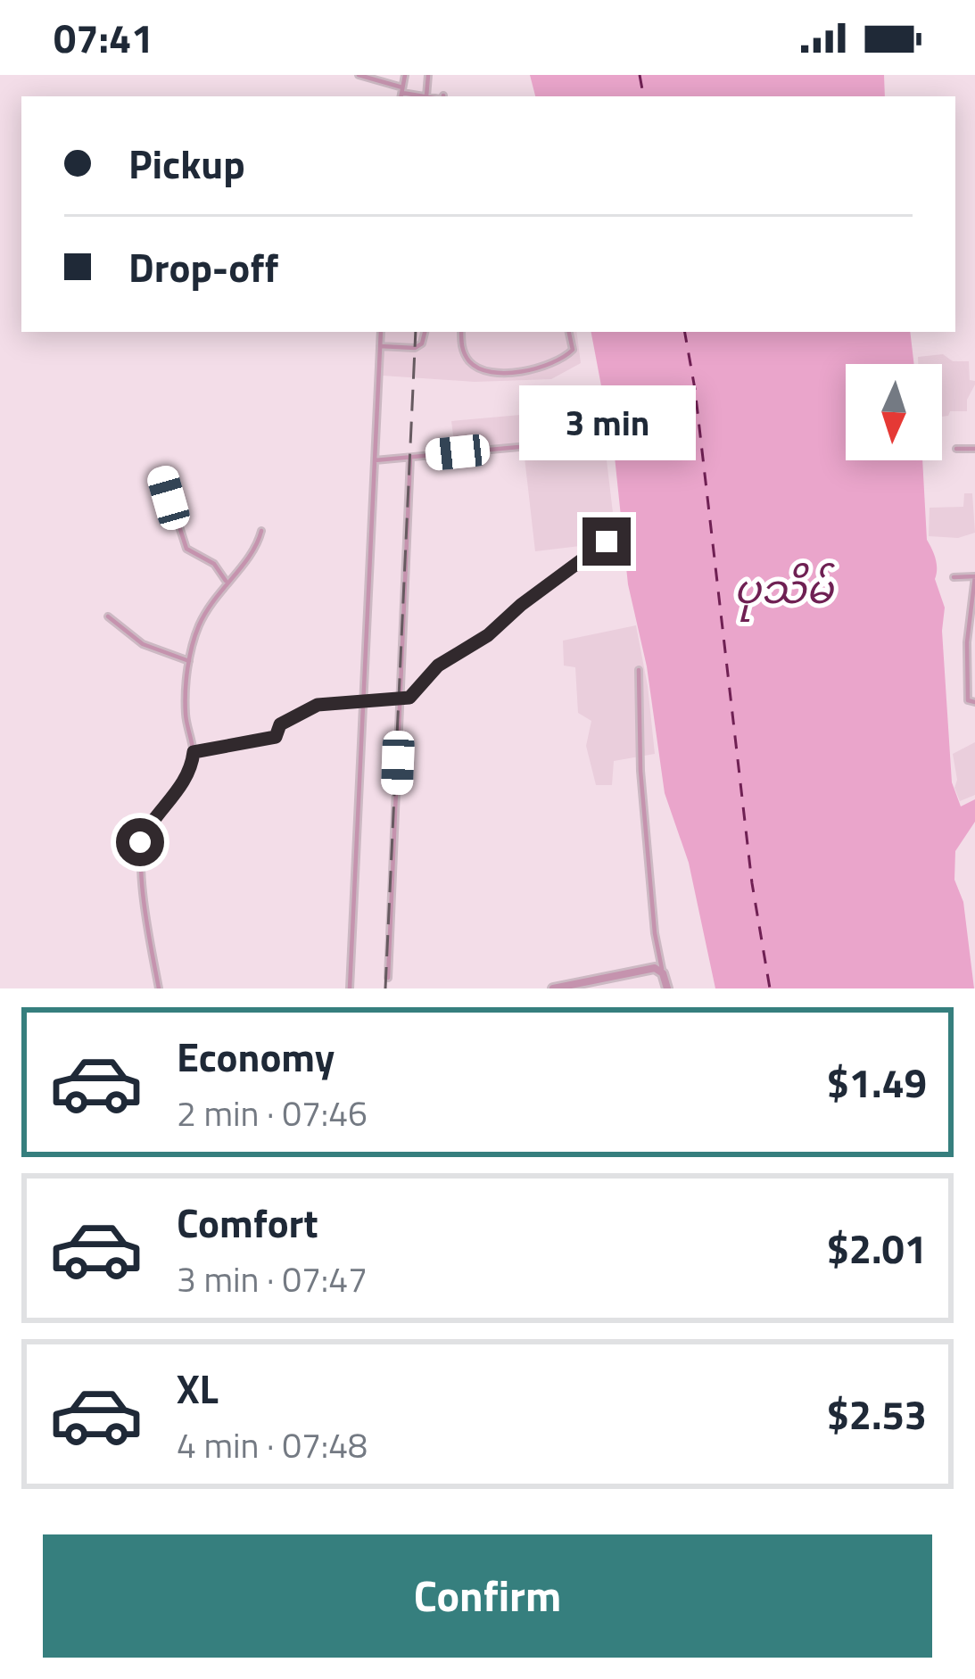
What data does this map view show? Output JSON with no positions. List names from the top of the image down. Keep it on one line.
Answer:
{"water":["ပုသိမ်"],"north":"bottom","page":{"status":"07:41","banner":["Pickup","Drop-off"],"bubble":"3 min","list":[{"name":"Economy","note":"2 min · 07:46","value":"$1.49"},{"name":"Comfort","note":"3 min · 07:47","value":"$2.01"},{"name":"XL","note":"4 min · 07:48","value":"$2.53"}],"buttons":"Confirm"}}
